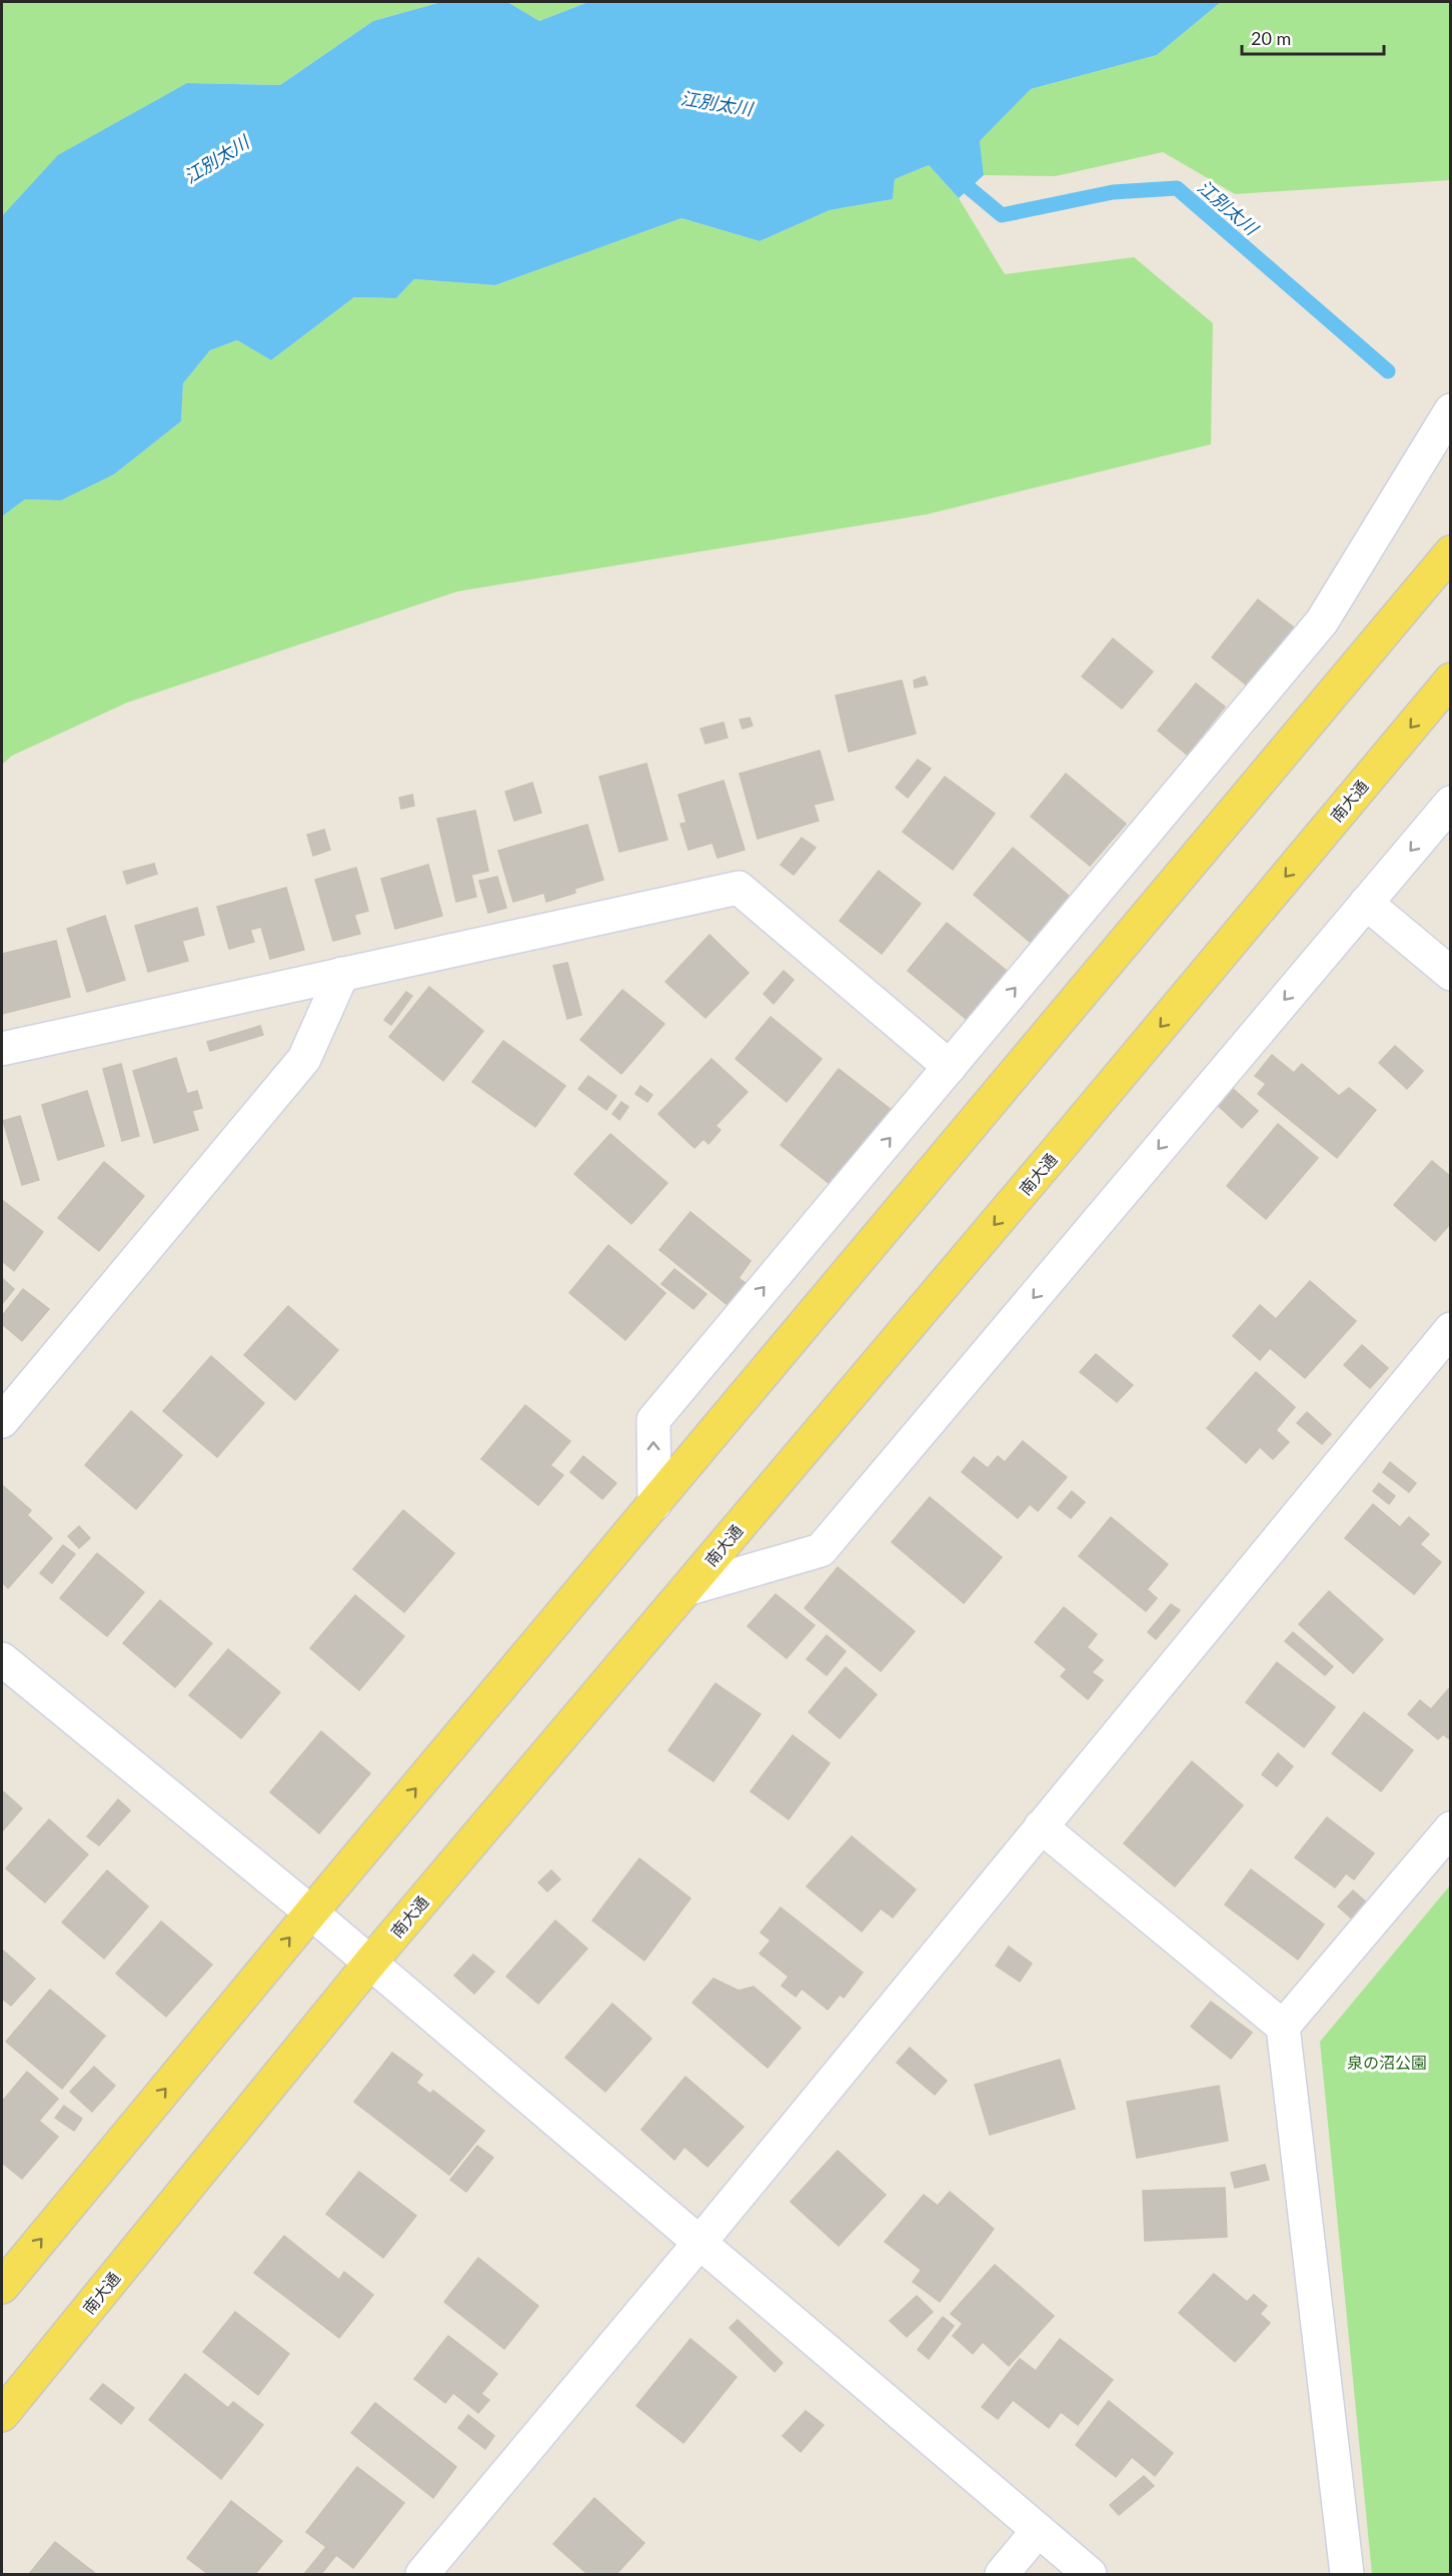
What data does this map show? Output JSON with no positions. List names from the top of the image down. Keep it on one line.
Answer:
{"streets":{"main road":["南大通"]},"water":["江別太川"],"parks":["泉の沼公園"],"scale_bar":"20 m"}
